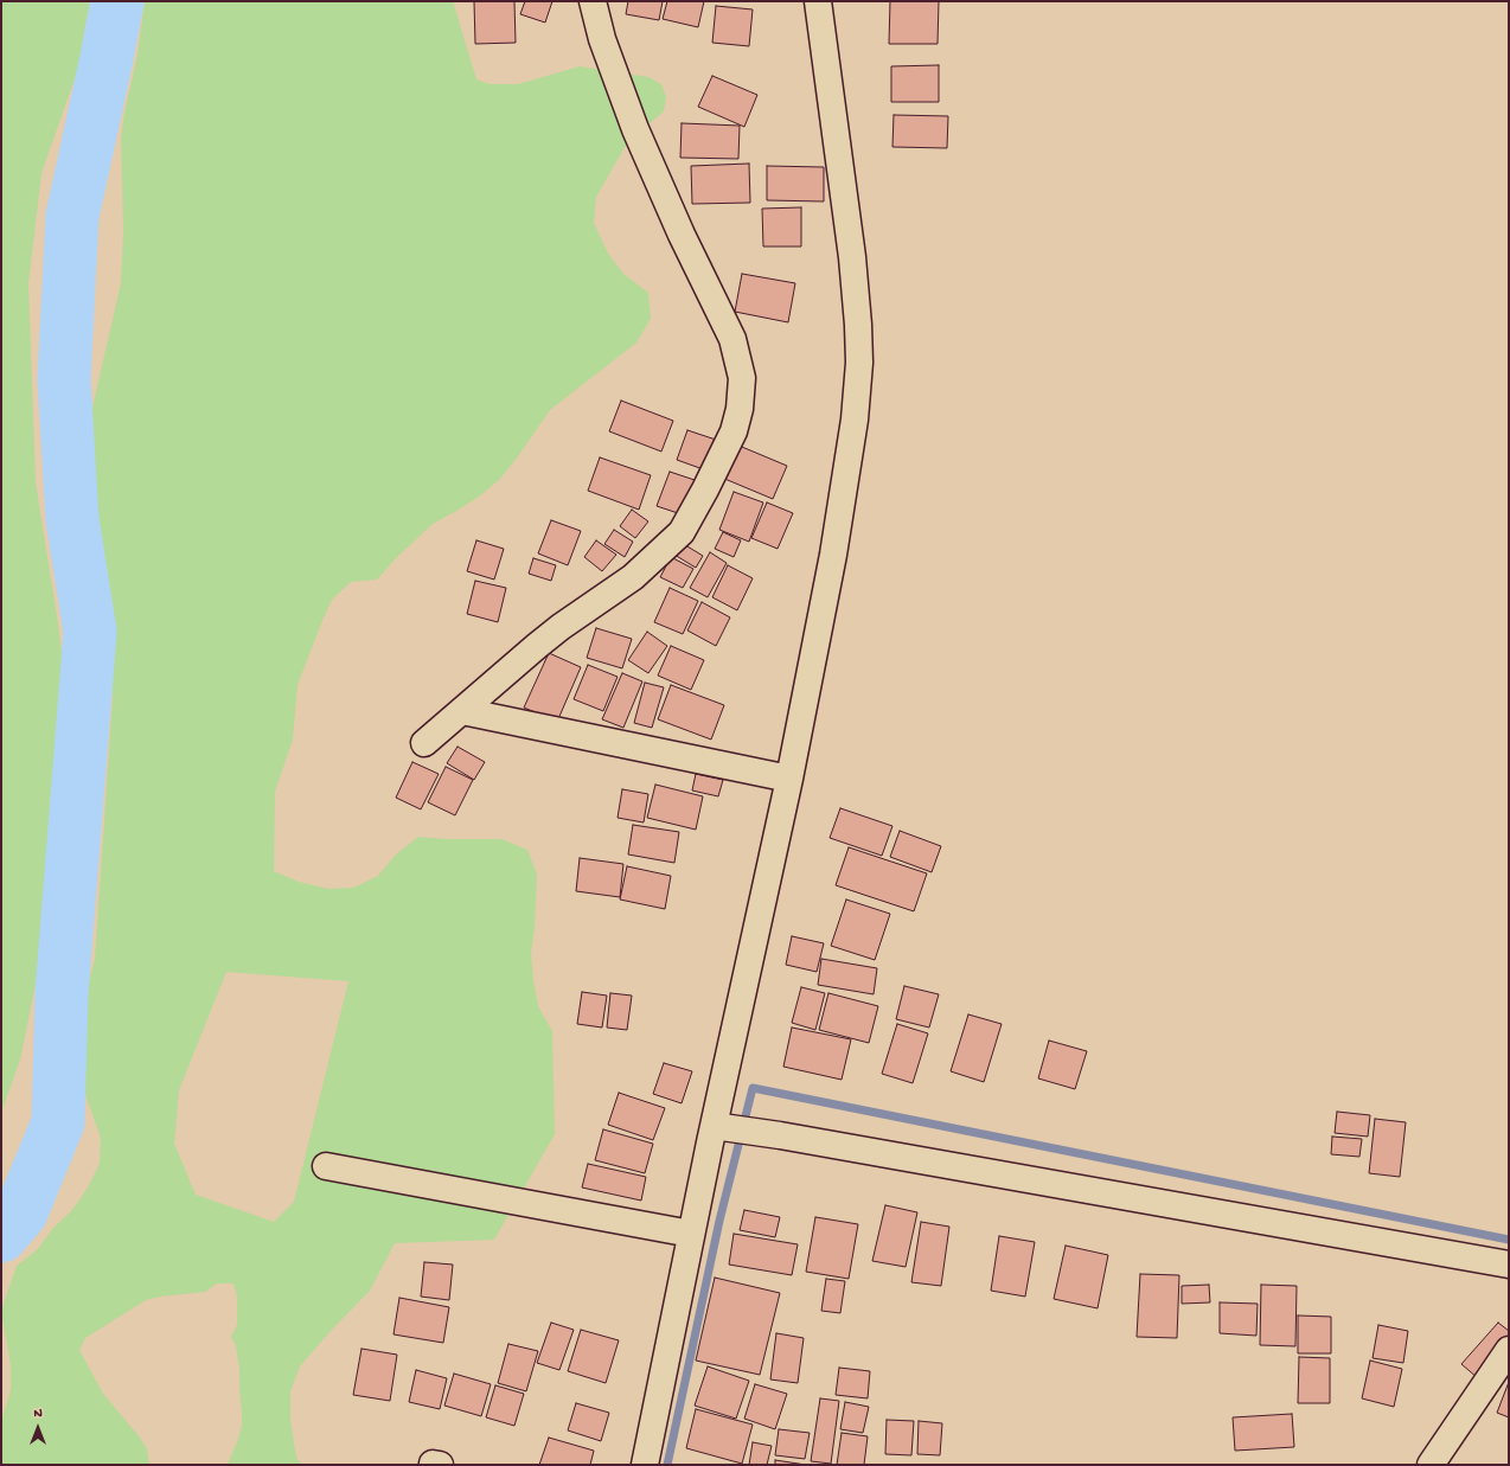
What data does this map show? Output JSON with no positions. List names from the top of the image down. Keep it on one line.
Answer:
{"north":"top"}
